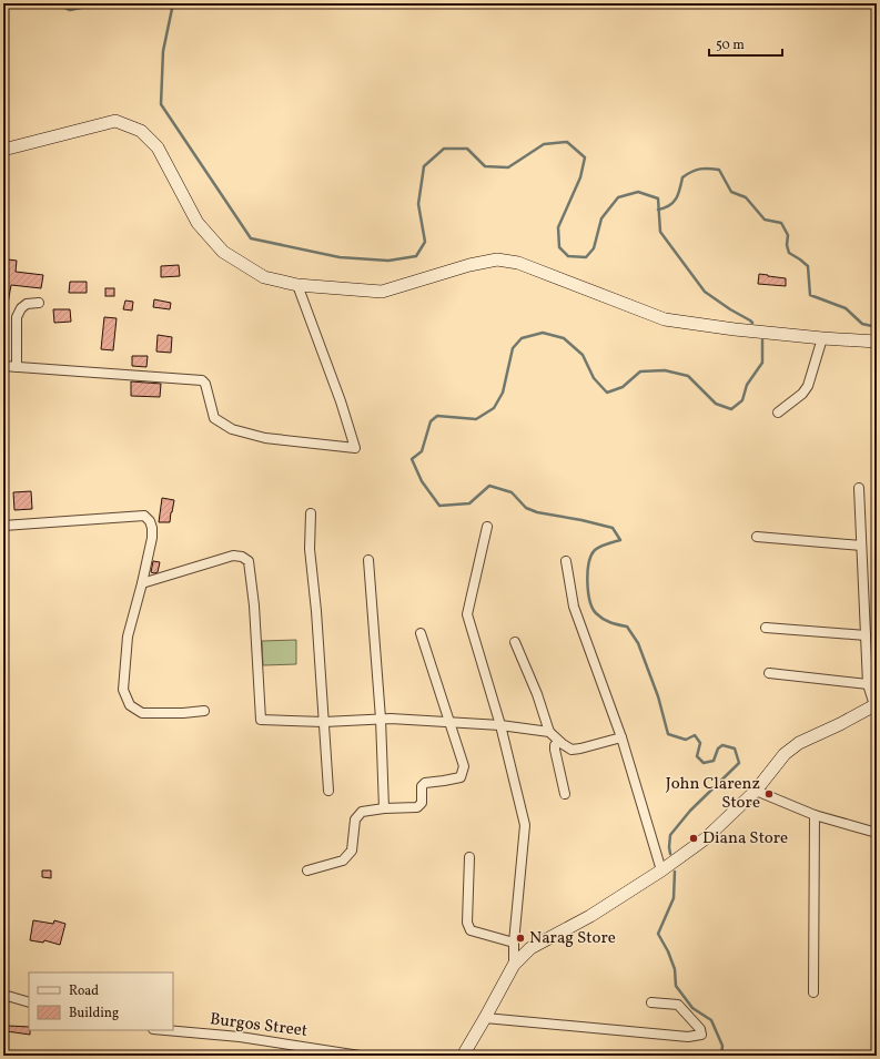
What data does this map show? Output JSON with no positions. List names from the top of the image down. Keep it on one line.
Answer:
{"streets":{"street":["Burgos Street"]},"places":["John Clarenz Store","Diana Store","Narag Store"],"legend":["Road","Building"],"scale_bar":"50 m"}
